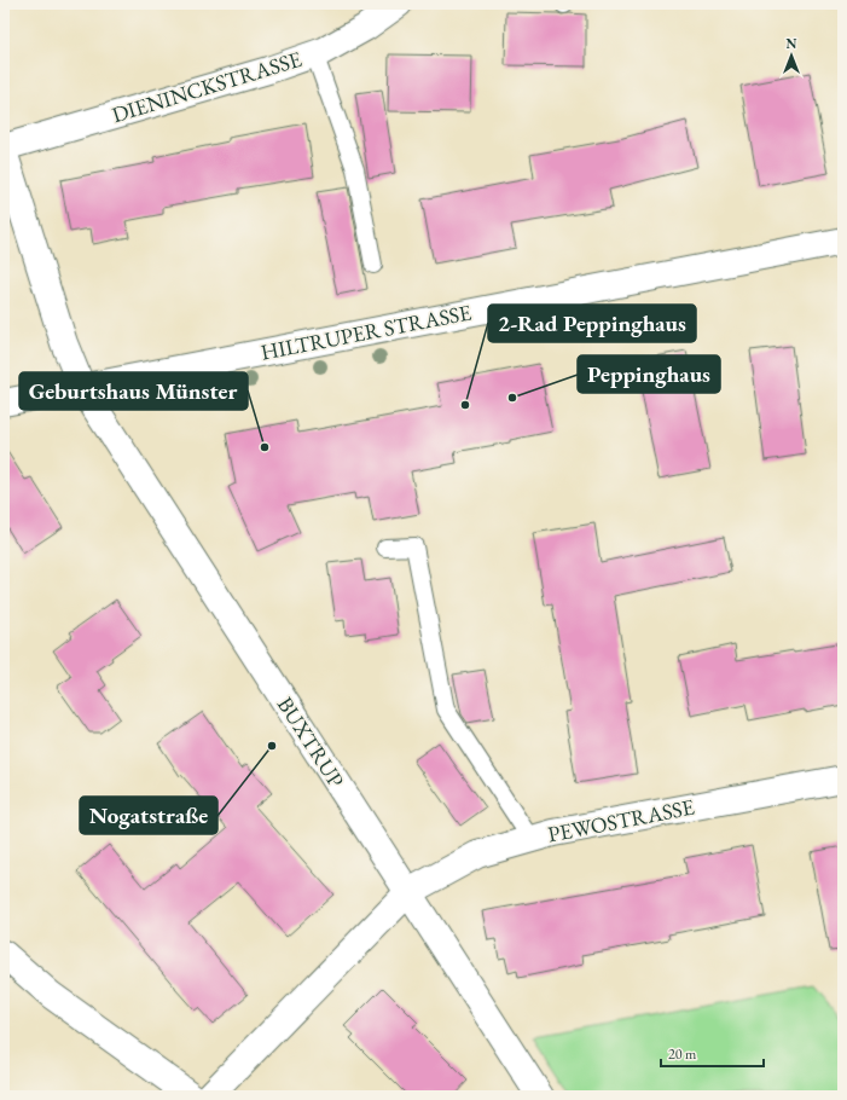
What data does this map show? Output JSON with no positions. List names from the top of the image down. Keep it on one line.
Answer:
{"streets":{"street":["DIENINCKSTRASSE","HILTRUPER STRASSE","BUXTRUP","PEWOSTRASSE"]},"crossings":[["DIENINCKSTRASSE","BUXTRUP"],["HILTRUPER STRASSE","BUXTRUP"],["BUXTRUP","PEWOSTRASSE"]],"places":["Peppinghaus","2-Rad Peppinghaus","Geburtshaus Münster","Nogatstraße"],"scale_bar":"20 m","north":"top"}
